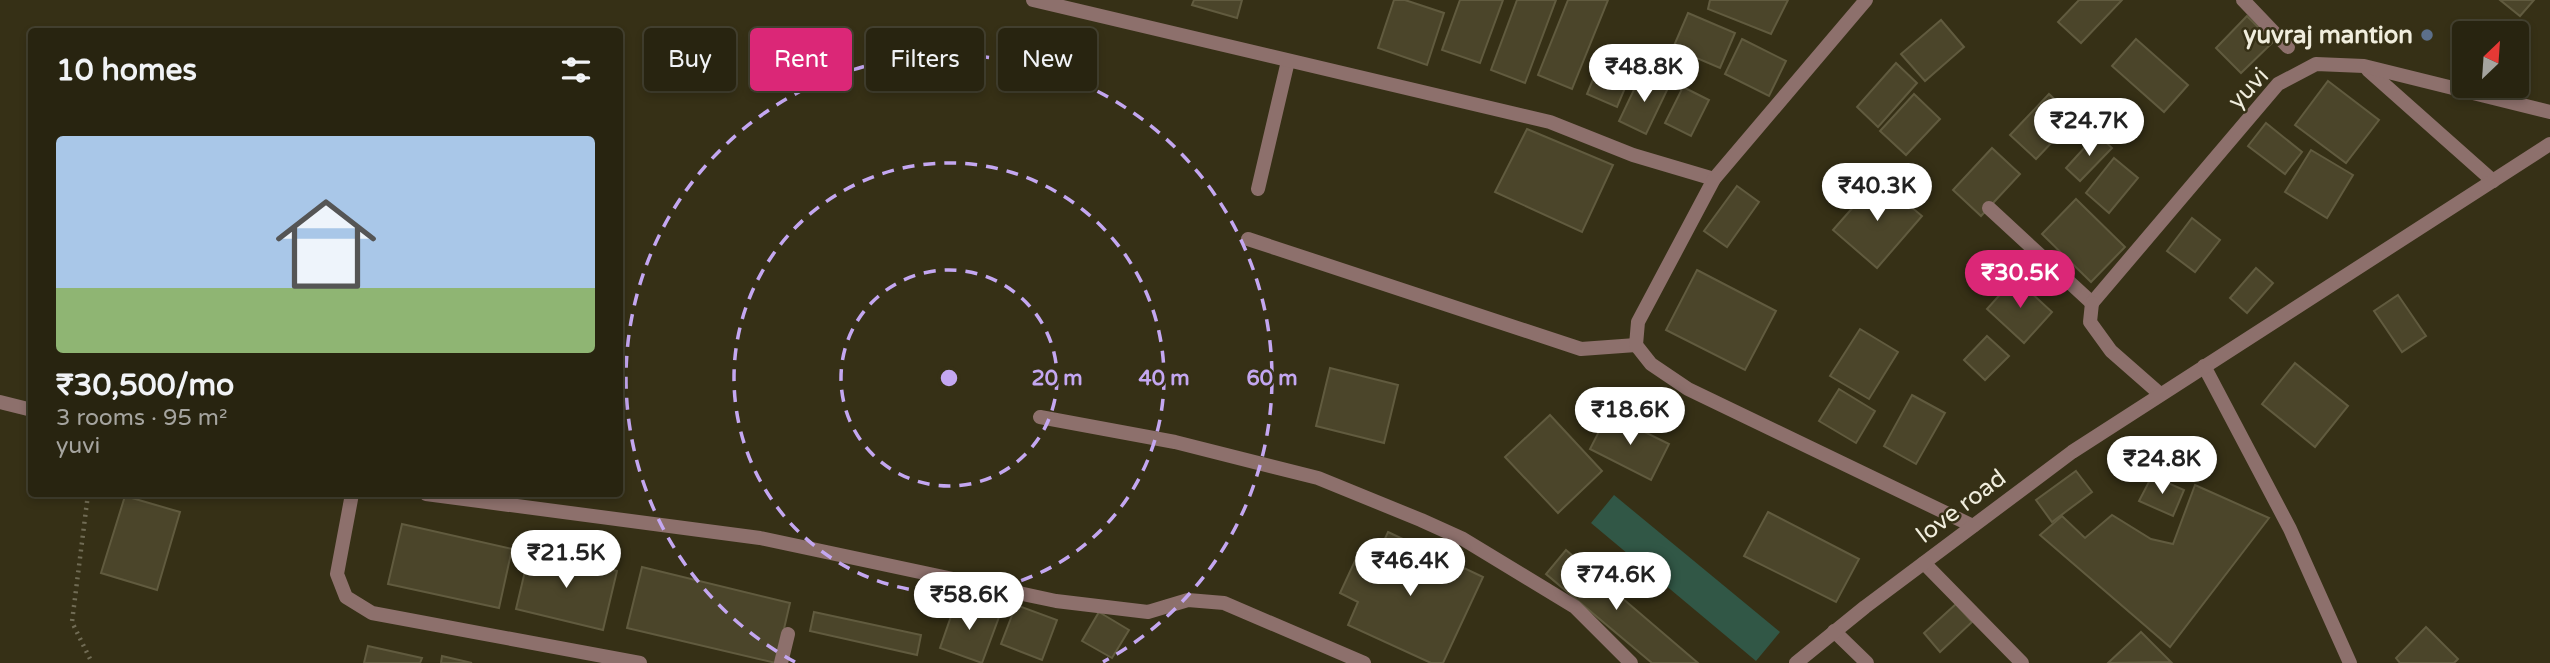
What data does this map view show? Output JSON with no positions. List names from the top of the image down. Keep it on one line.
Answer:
{"streets":{"street":["yuvi","love road"]},"places":["yuvraj mantion"],"north":"top right","page":{"chip":["Buy","Rent","Filters","New"],"heading":"10 homes","price":["₹48.8K","₹24.7K","₹40.3K","₹30.5K","₹18.6K","₹24.8K","₹21.5K","₹46.4K","₹74.6K","₹58.6K"],"list":[{"name":"₹30,500/mo","note":"3 rooms · 95 m² · yuvi"}]},"rings":["20 m","40 m","60 m"]}
